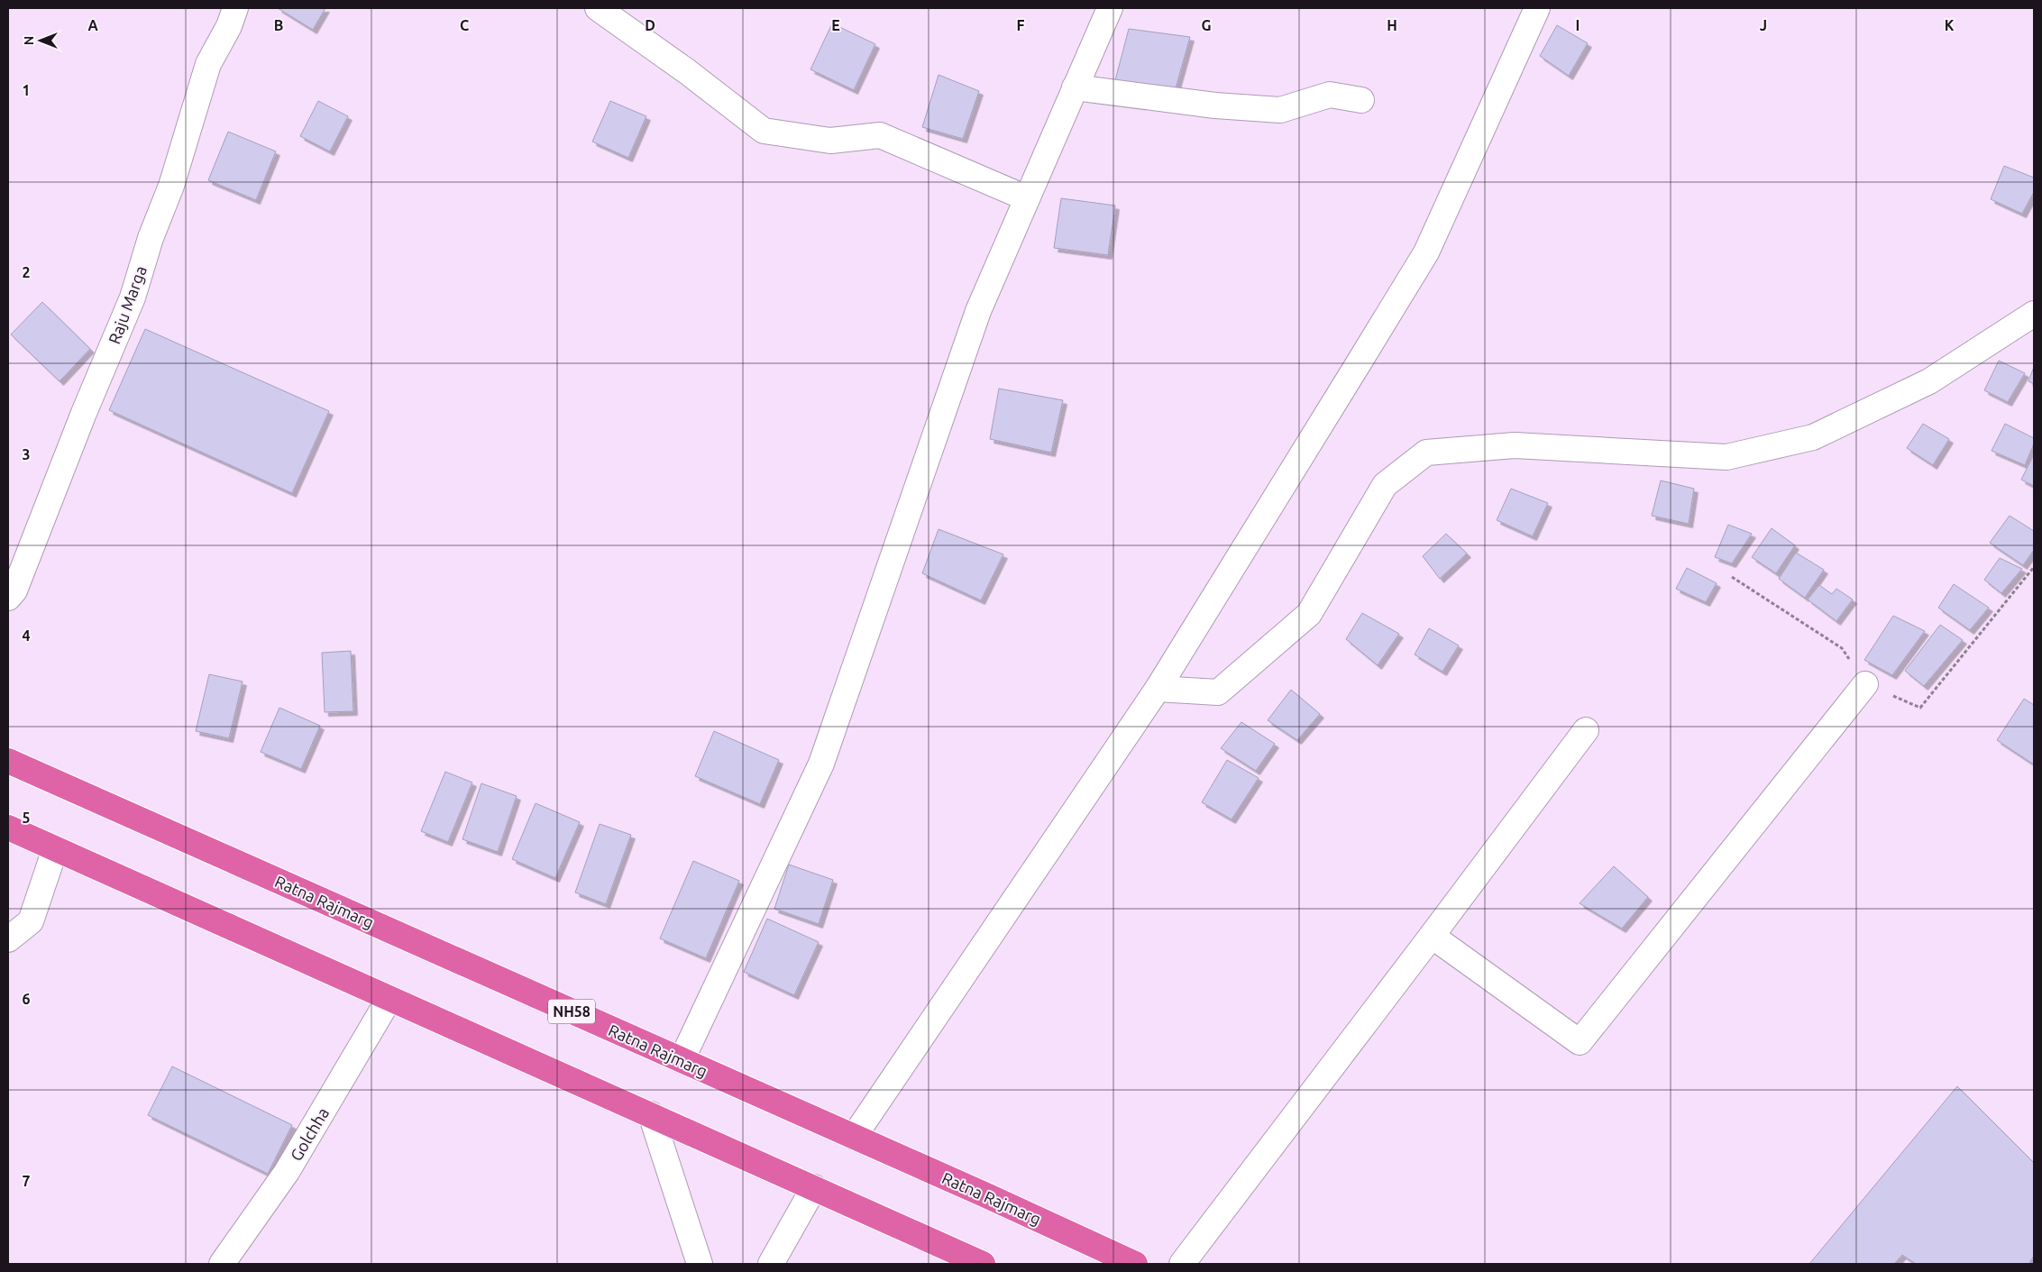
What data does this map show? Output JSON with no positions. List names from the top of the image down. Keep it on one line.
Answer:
{"streets":{"highway":["Ratna Rajmarg","NH58"],"street":["Raju Marga","Golchha"]},"north":"left","grid":{"columns":["A","B","C","D","E","F","G","H","I","J","K"],"rows":["1","2","3","4","5","6","7"]}}
